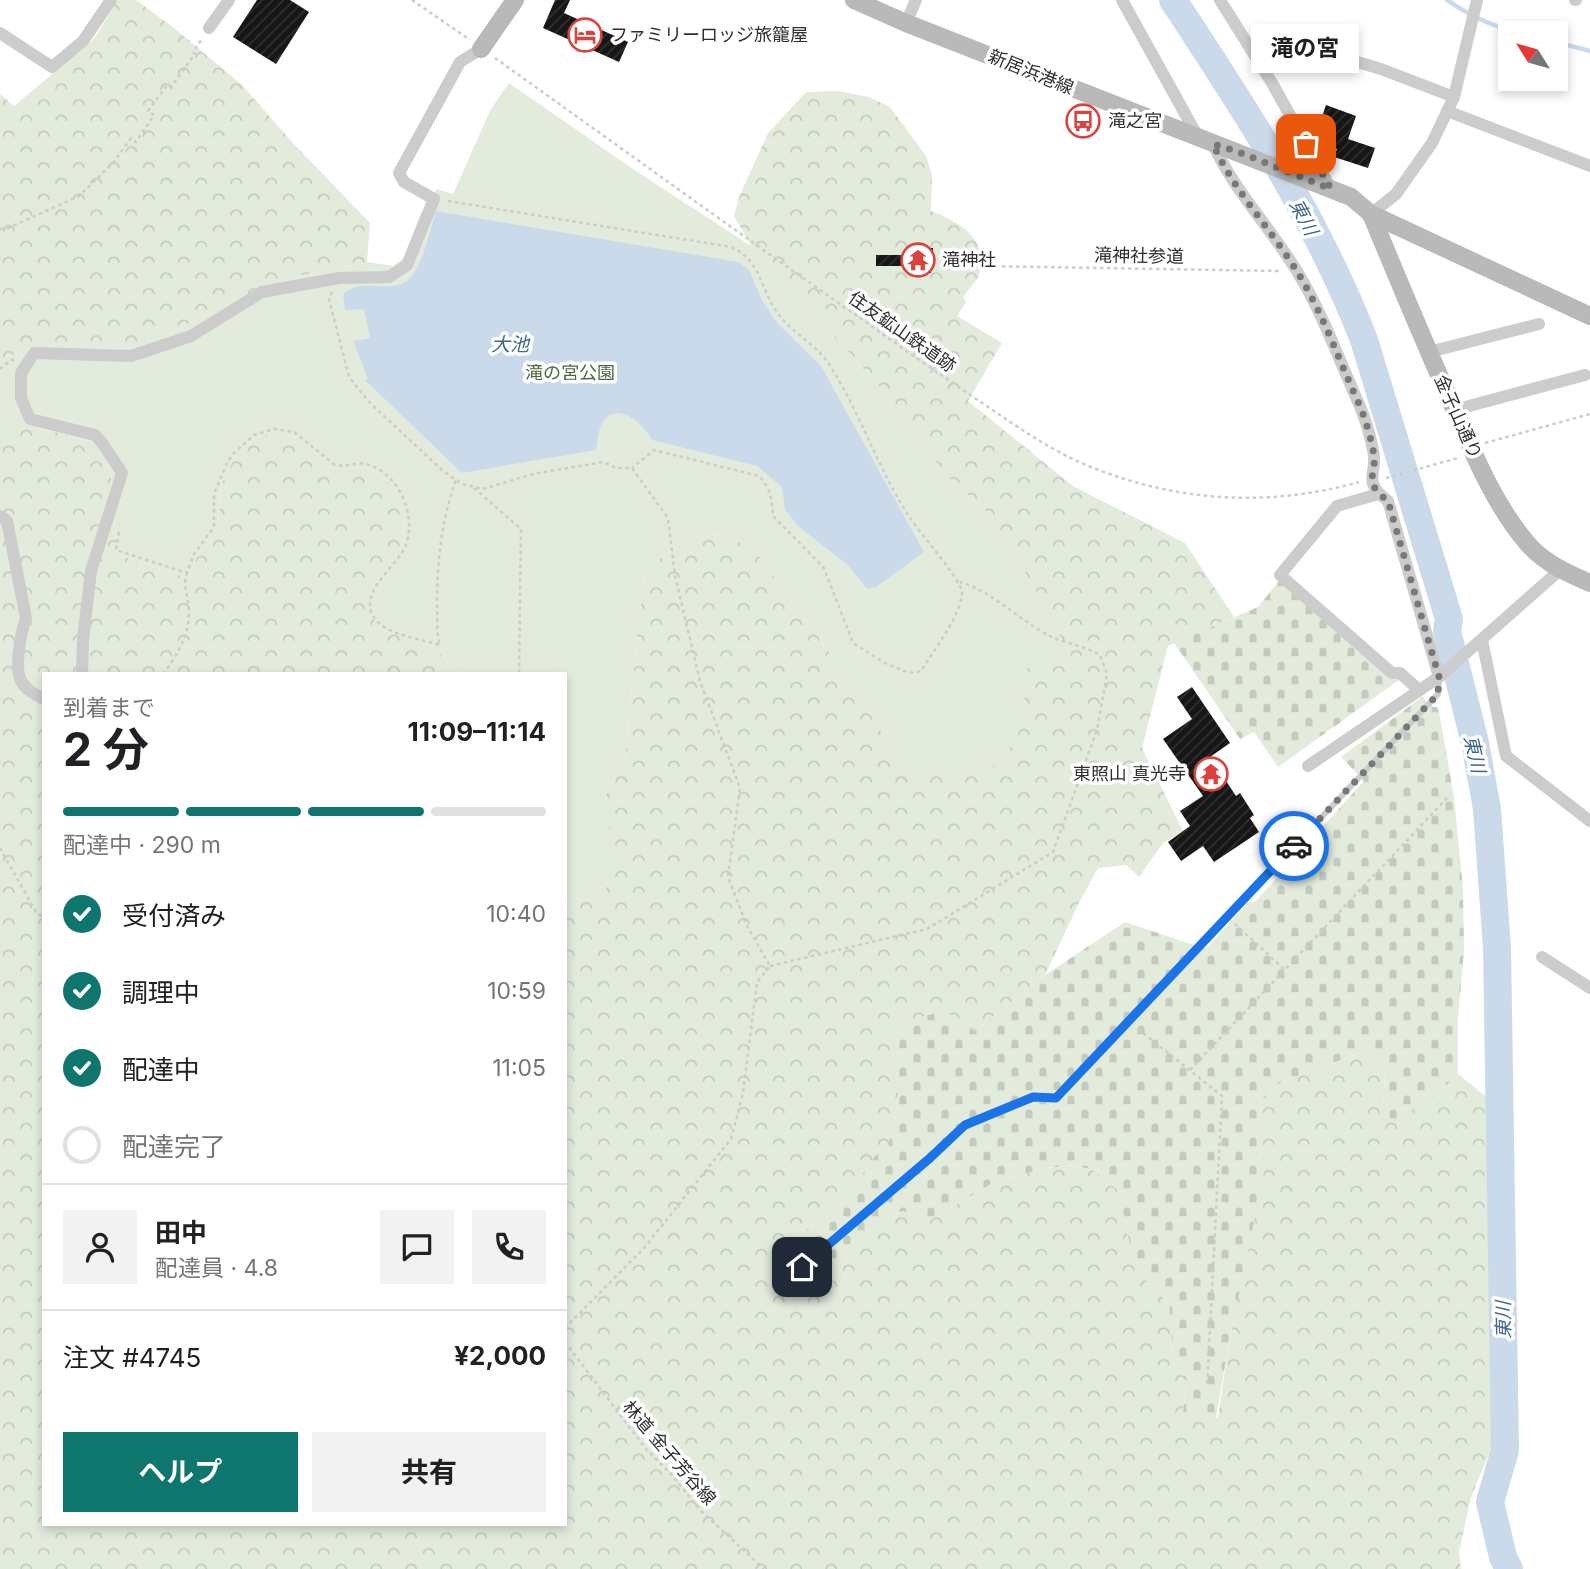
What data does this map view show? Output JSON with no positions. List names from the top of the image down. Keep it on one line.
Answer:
{"streets":{"main road":["新居浜港線","金子山通り"],"path":["滝神社参道","住友鉱山鉄道跡","林道 金子芳谷線"]},"crossings":[["新居浜港線","金子山通り"]],"water":["東川","大池"],"parks":["滝の宮公園"],"places":{"hotel":["ファミリーロッジ旅籠屋"],"bus stop":["滝之宮"],"other":["滝の宮"],"temple":["滝神社","東照山 真光寺"]},"north":"top left","page":{"bubble":"滝の宮","heading":["2 分","到着まで","11:09–11:14"],"panel":["田中","配達員 · 4.8","注文 #4745","¥2,000"],"bar":"配達中 · 290 m","list":[["受付済み","10:40"],["調理中","10:59"],["配達中","11:05"],"配達完了"],"buttons":["ヘルプ","共有"]}}
